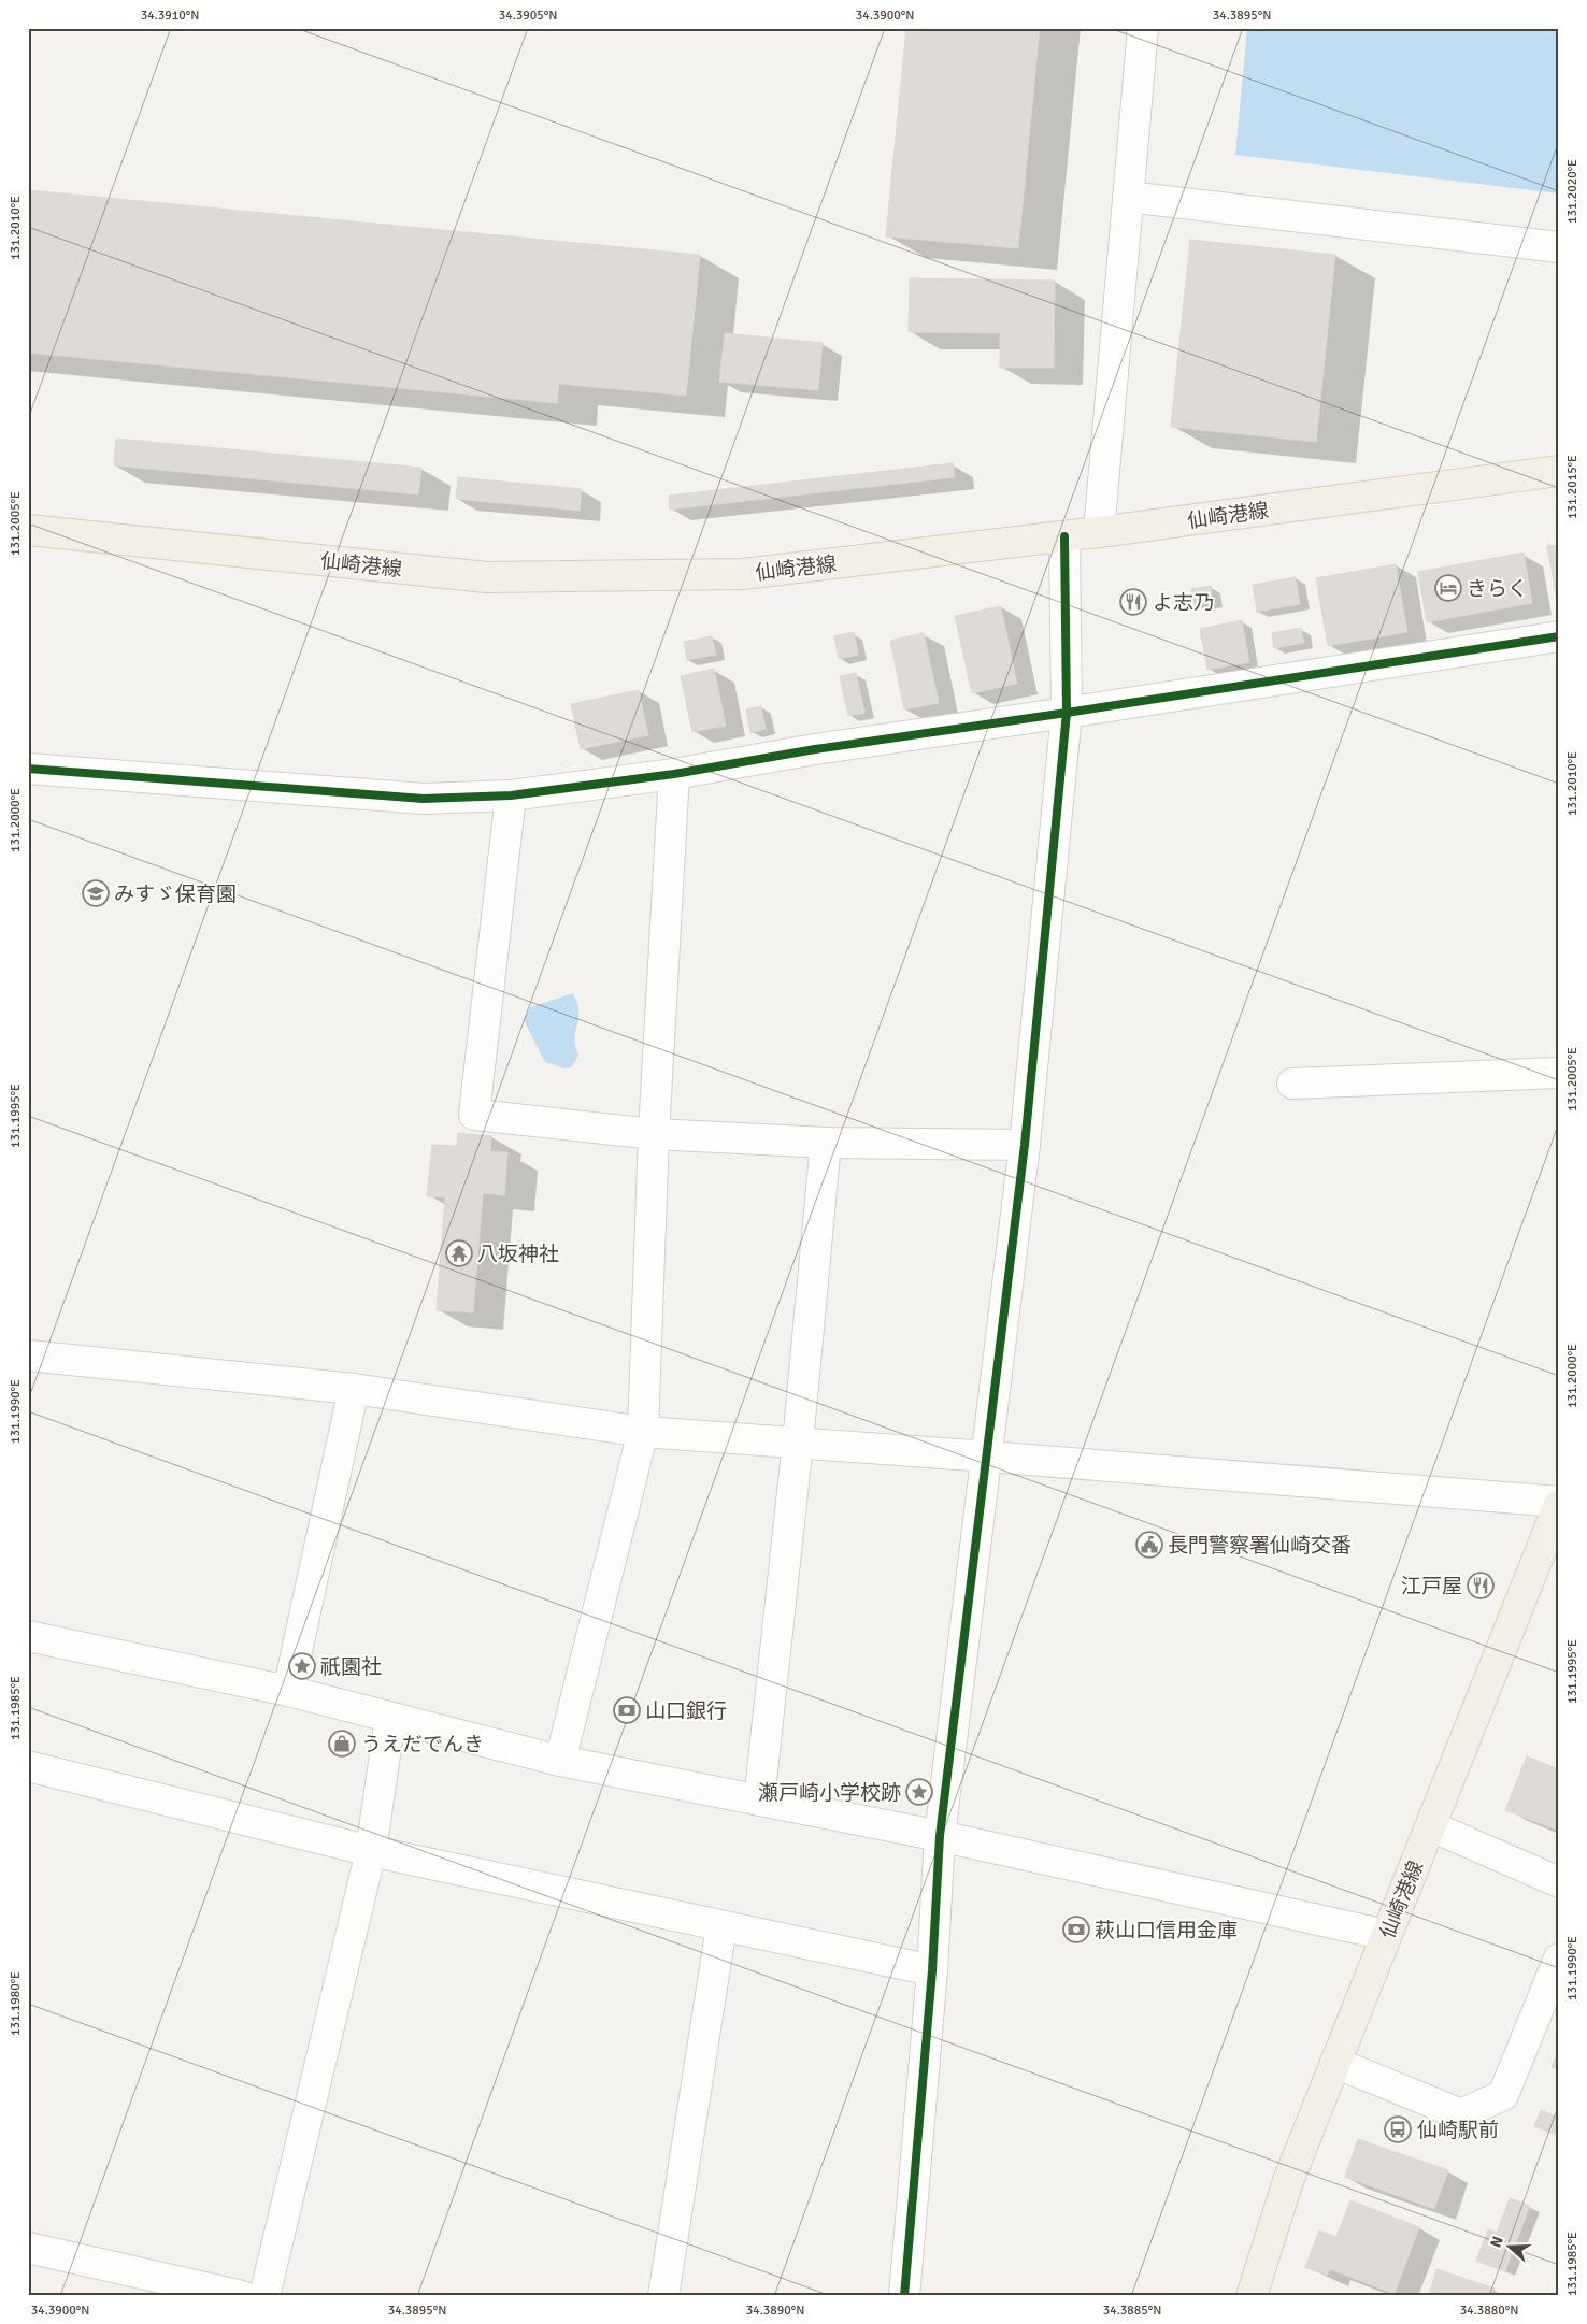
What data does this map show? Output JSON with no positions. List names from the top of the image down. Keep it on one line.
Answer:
{"streets":{"main road":["仙崎港線"]},"places":{"hotel":["きらく"],"restaurant":["よ志乃","江戸屋"],"school or university":["みすゞ保育園"],"temple":["八坂神社"],"public building":["長門警察署仙崎交番"],"place":["祇園社","瀬戸崎小学校跡"],"bank":["山口銀行","萩山口信用金庫"],"shop":["うえだでんき"],"bus stop":["仙崎駅前"]},"north":"left","coordinates":["34.3910°N","34.3905°N","34.3900°N","34.3895°N","131.2020°E","131.2010°E","131.2015°E","131.2005°E","131.2000°E","131.1995°E","131.1990°E","131.1985°E","131.1980°E","34.3890°N","34.3885°N","34.3880°N"]}
